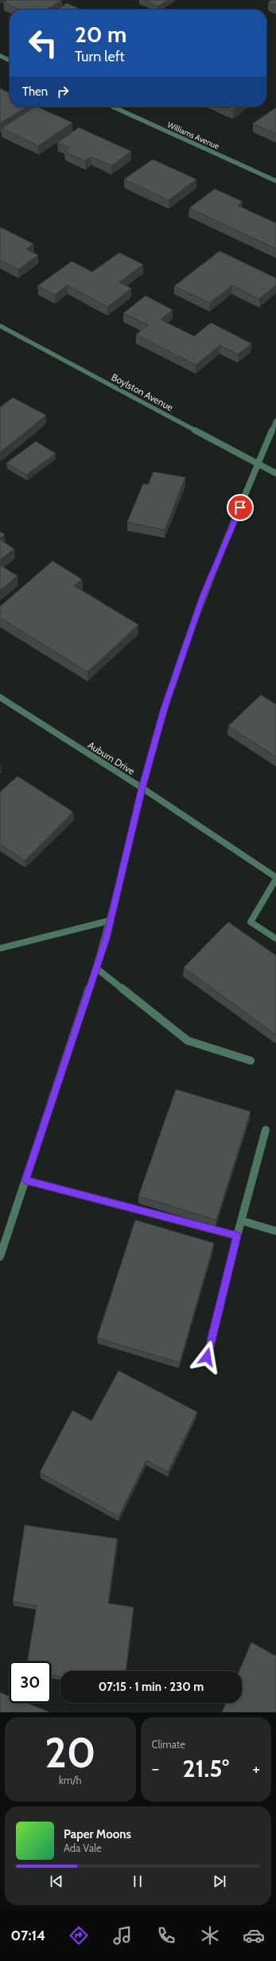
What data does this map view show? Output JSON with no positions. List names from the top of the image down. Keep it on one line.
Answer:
{"streets":{"street":["Williams Avenue","Boylston Avenue","Auburn Drive"]},"page":{"turn":["20 m","Turn left"],"then":"Then","limit":"30","trip":"07:15 · 1 min · 230 m","tile":[["20","km/h"],"Climate"],"heat":["−","21.5°","+"],"song":["Paper Moons","Ada Vale"],"tabs":"07:14"}}
